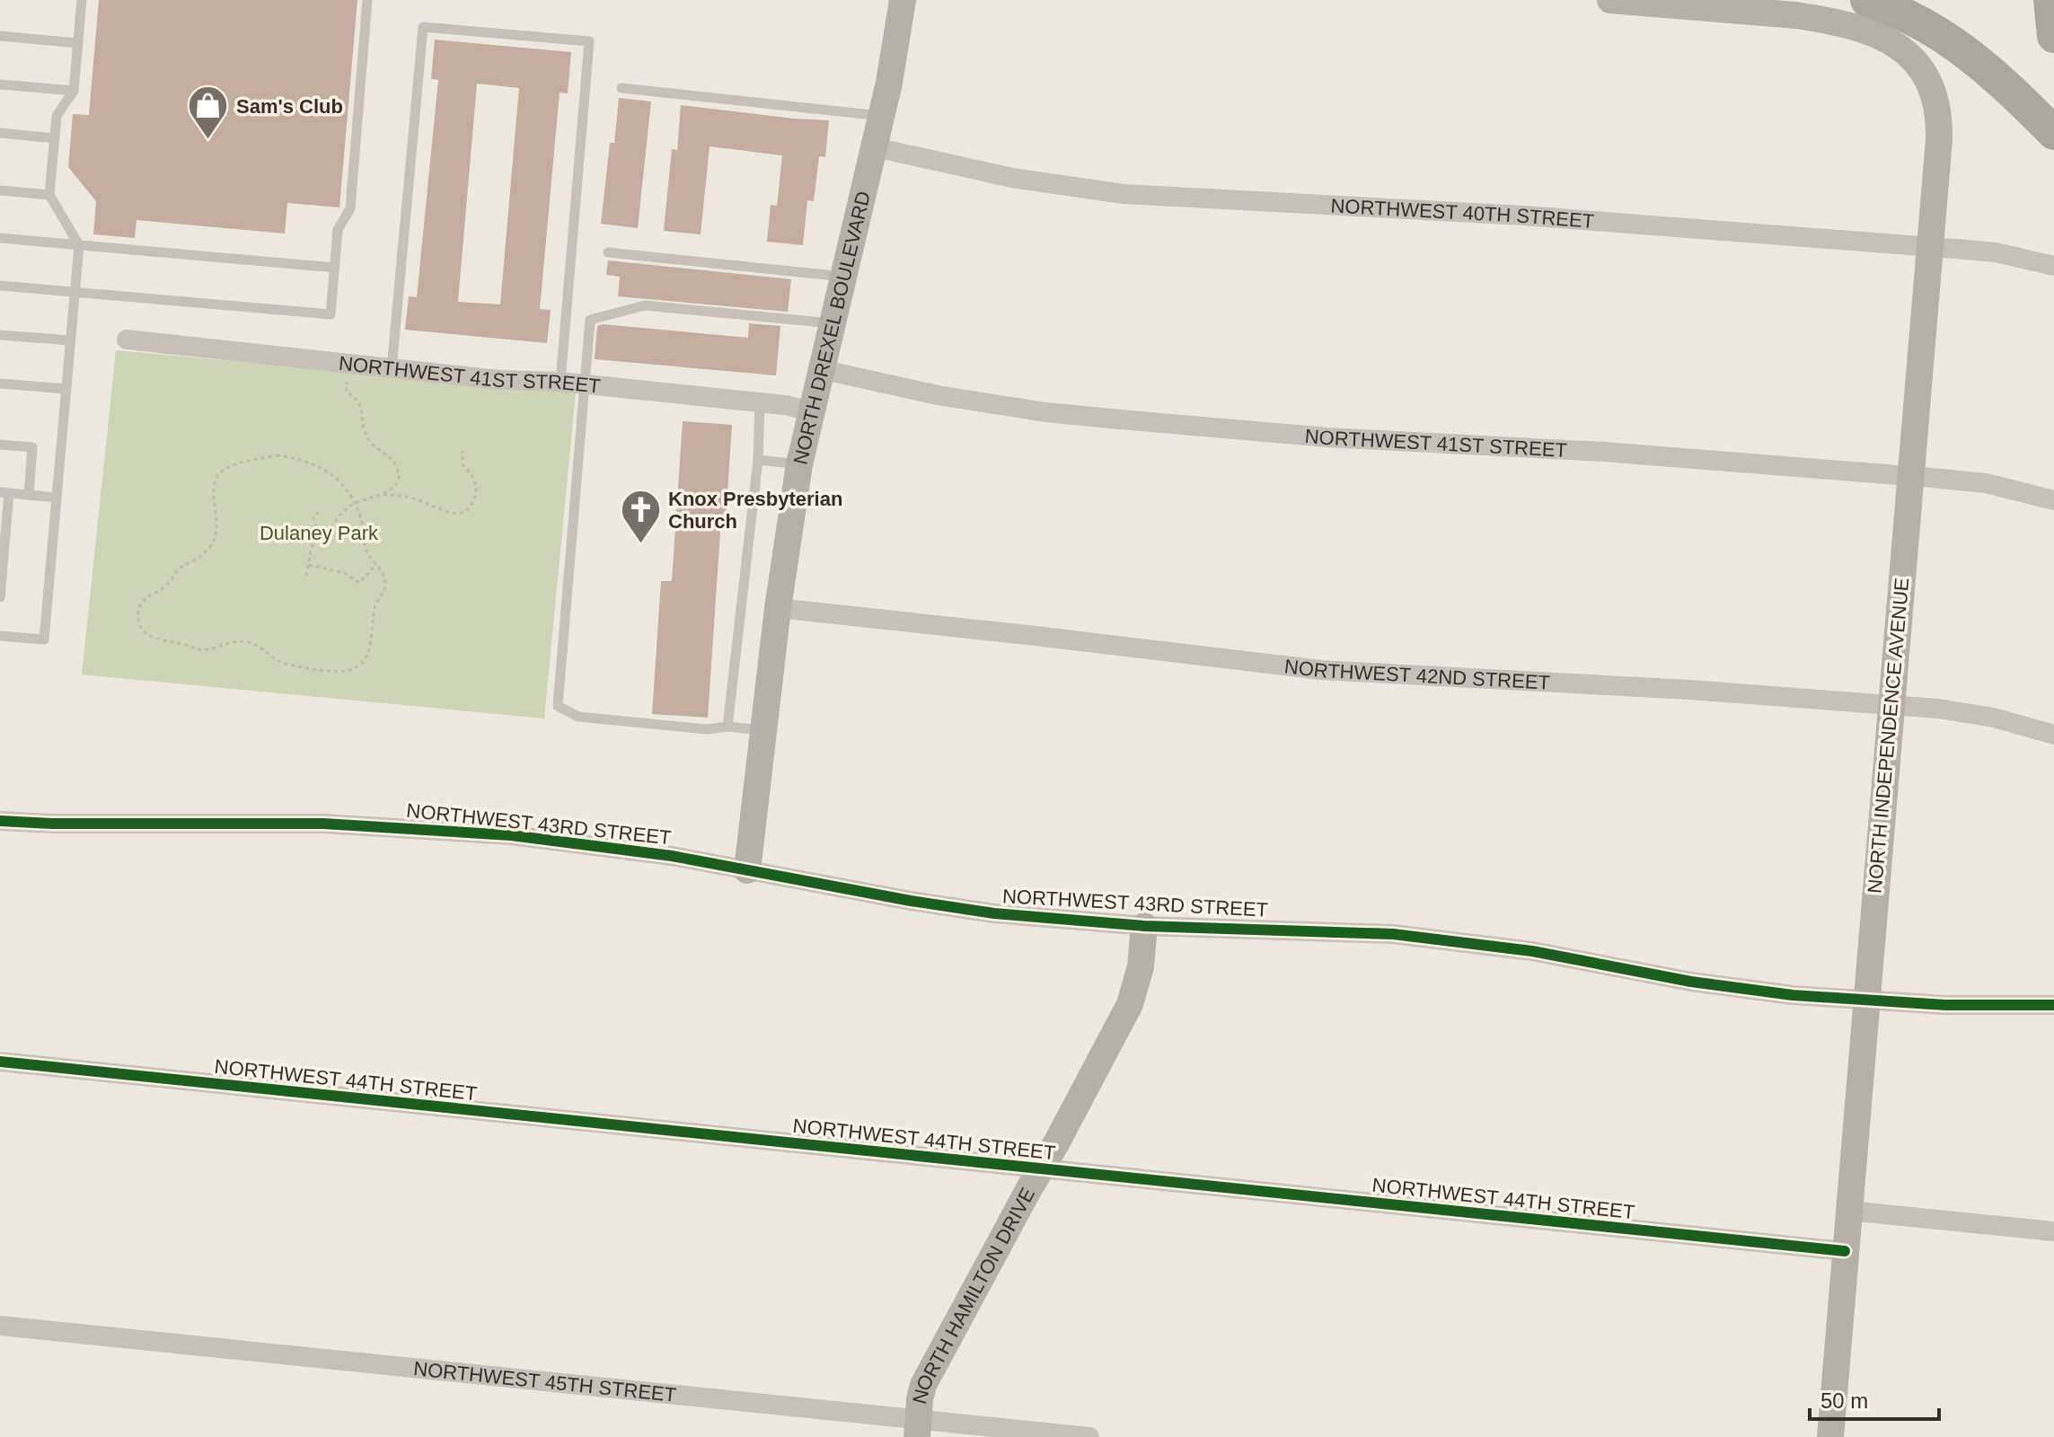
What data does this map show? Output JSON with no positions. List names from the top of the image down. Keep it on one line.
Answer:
{"streets":{"street":["NORTHWEST 40TH STREET","NORTH DREXEL BOULEVARD","NORTHWEST 41ST STREET","NORTHWEST 42ND STREET","NORTH INDEPENDENCE AVENUE","NORTHWEST 43RD STREET","NORTHWEST 44TH STREET","NORTH HAMILTON DRIVE","NORTHWEST 45TH STREET"]},"crossings":[["NORTHWEST 40TH STREET","NORTH DREXEL BOULEVARD"],["NORTHWEST 40TH STREET","NORTH INDEPENDENCE AVENUE"],["NORTH DREXEL BOULEVARD","NORTHWEST 41ST STREET"],["NORTH DREXEL BOULEVARD","NORTHWEST 42ND STREET"],["NORTH DREXEL BOULEVARD","NORTHWEST 43RD STREET"],["NORTHWEST 41ST STREET","NORTH INDEPENDENCE AVENUE"],["NORTHWEST 42ND STREET","NORTH INDEPENDENCE AVENUE"],["NORTH INDEPENDENCE AVENUE","NORTHWEST 43RD STREET"],["NORTH INDEPENDENCE AVENUE","NORTHWEST 44TH STREET"],["NORTHWEST 43RD STREET","NORTH HAMILTON DRIVE"],["NORTHWEST 44TH STREET","NORTH HAMILTON DRIVE"],["NORTH HAMILTON DRIVE","NORTHWEST 45TH STREET"]],"parks":["Dulaney Park"],"places":{"shop":["Sam's Club"],"church":["Knox Presbyterian Church"]},"scale_bar":"50 m"}
